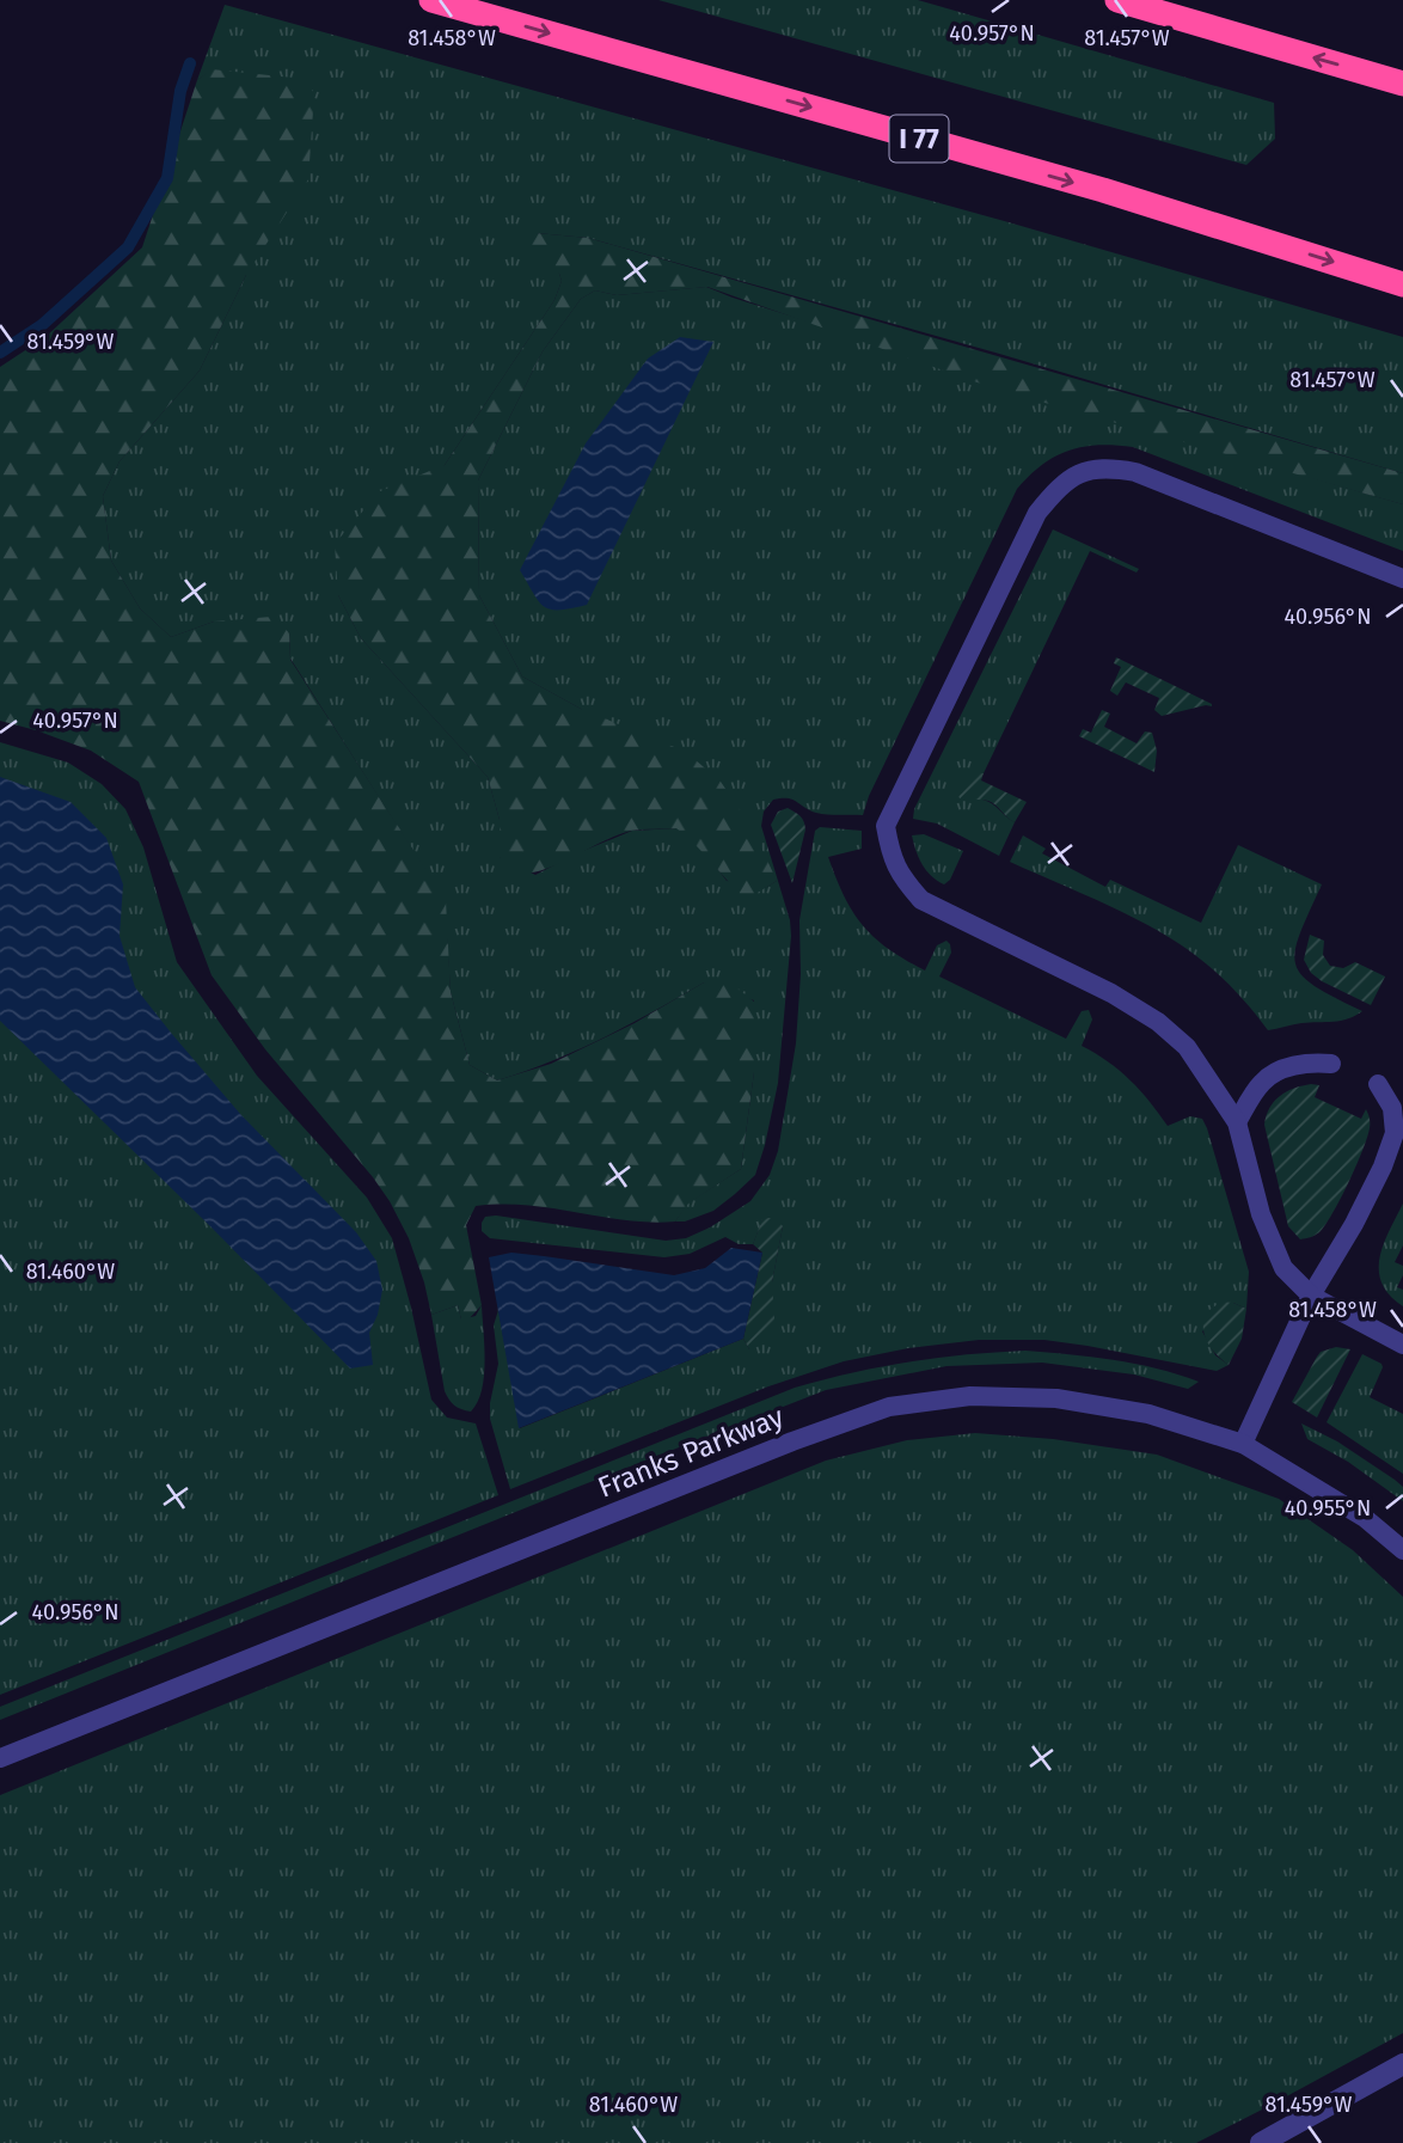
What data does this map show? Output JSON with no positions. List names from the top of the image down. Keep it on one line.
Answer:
{"streets":{"highway":["I 77"],"lane":["Franks Parkway"]},"coordinates":["40.957°N","81.458°W","81.457°W","81.459°W","40.956°N","81.460°W","40.955°N"]}
